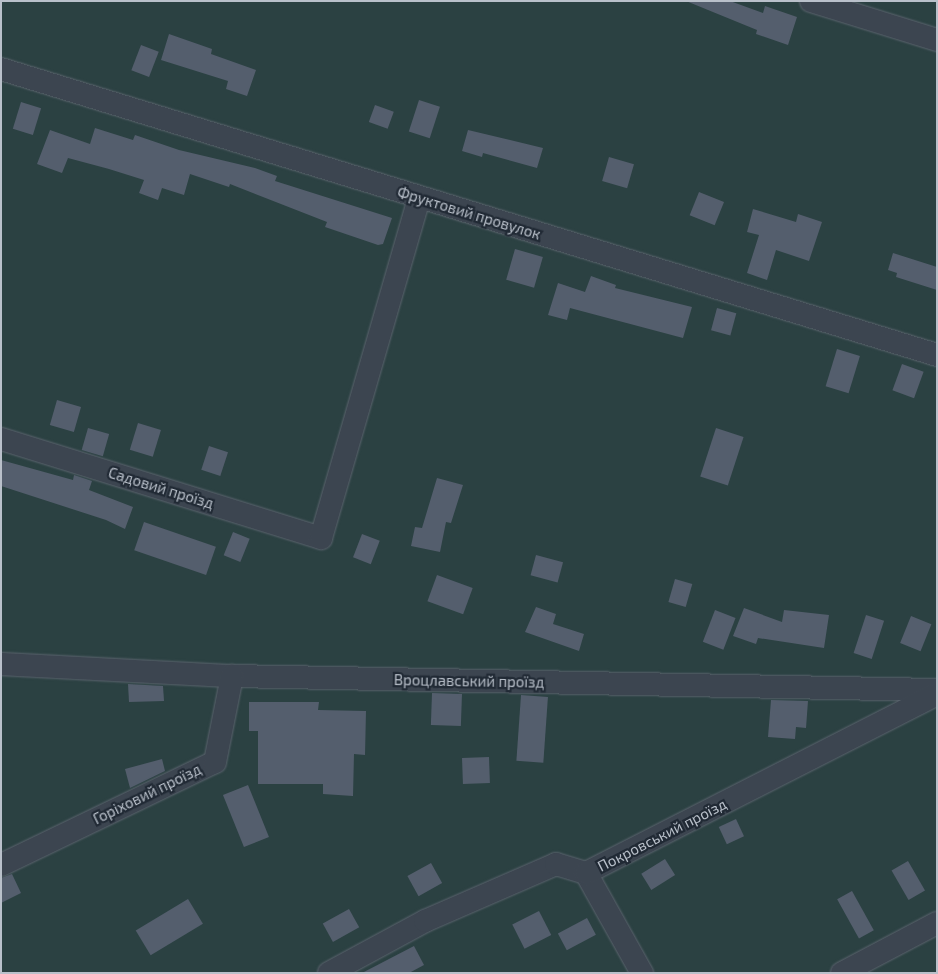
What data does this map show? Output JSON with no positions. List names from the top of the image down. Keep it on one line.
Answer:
{"streets":{"street":["Фруктовий провулок","Садовий проїзд","Вроцлавський проїзд","Горіховий проїзд","Покровський проїзд"]},"crossings":[["Фруктовий провулок","Садовий проїзд"],["Вроцлавський проїзд","Горіховий проїзд"],["Вроцлавський проїзд","Покровський проїзд"]]}
